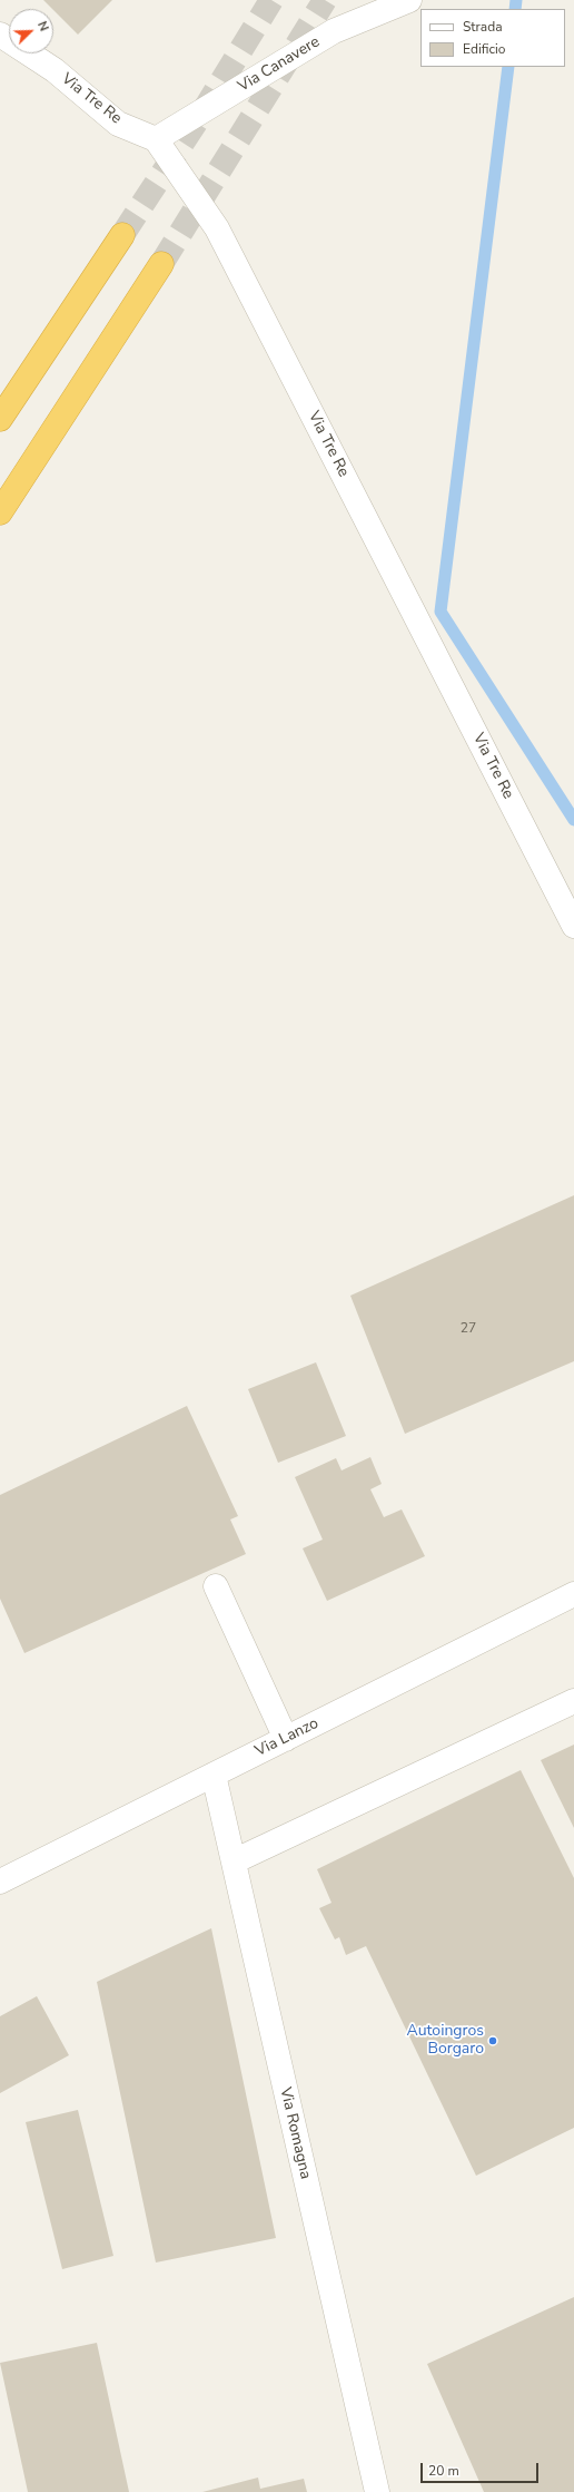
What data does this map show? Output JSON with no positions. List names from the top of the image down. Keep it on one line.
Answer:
{"streets":{"street":["Via Canavere","Via Tre Re","Via Lanzo","Via Romagna"]},"crossings":[["Via Canavere","Via Tre Re"],["Via Lanzo","Via Romagna"]],"places":["Autoingros Borgaro"],"house_numbers":["27"],"legend":["Strada","Edificio"],"scale_bar":"20 m","north":"top right"}
